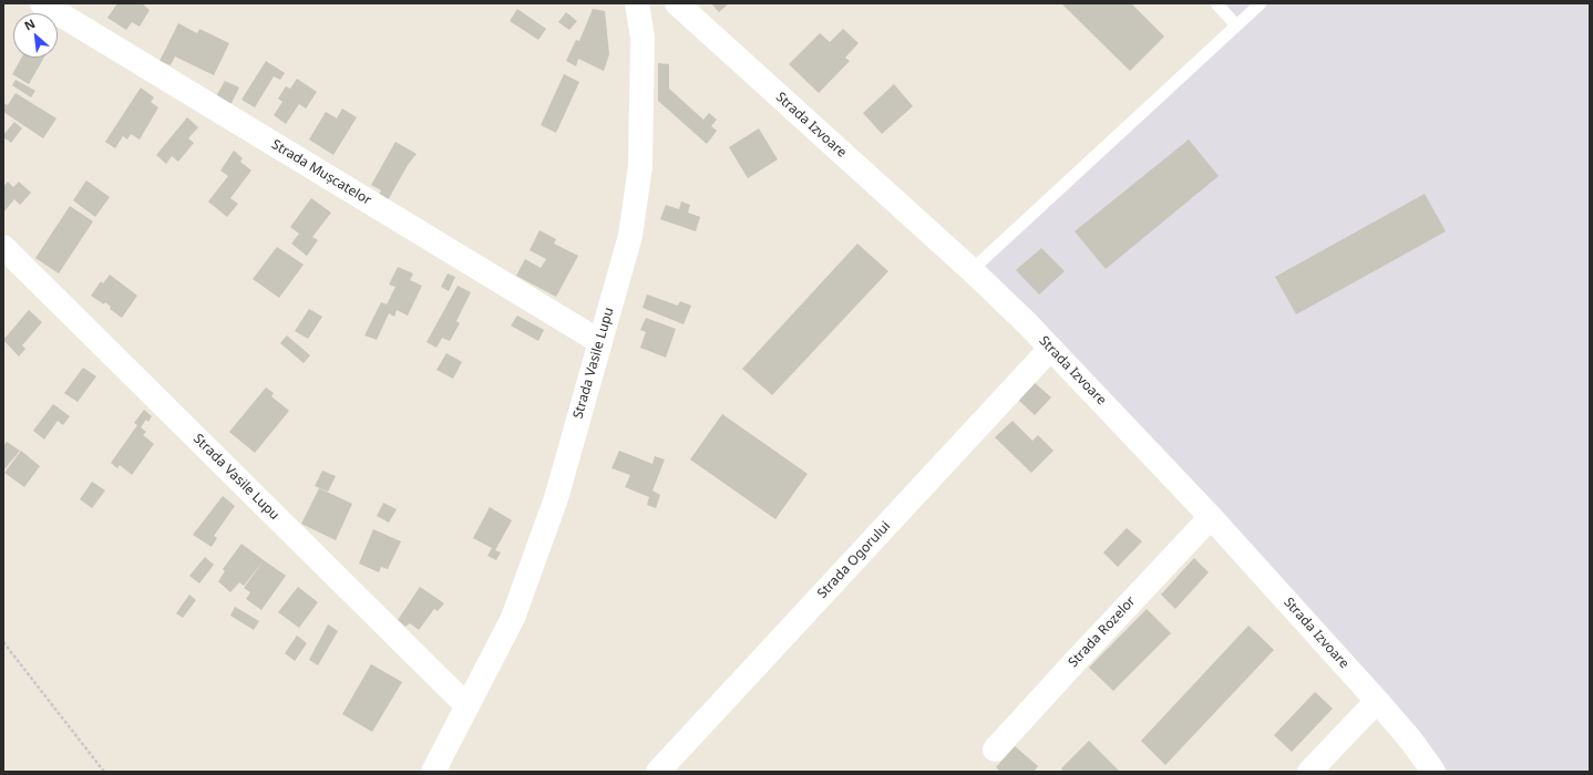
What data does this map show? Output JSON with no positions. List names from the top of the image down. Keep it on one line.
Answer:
{"streets":{"street":["Strada Izvoare","Strada Mușcatelor","Strada Vasile Lupu","Strada Ogorului","Strada Rozelor"]},"crossings":[["Strada Izvoare","Strada Ogorului"],["Strada Izvoare","Strada Rozelor"],["Strada Mușcatelor","Strada Vasile Lupu"]],"north":"top left"}
